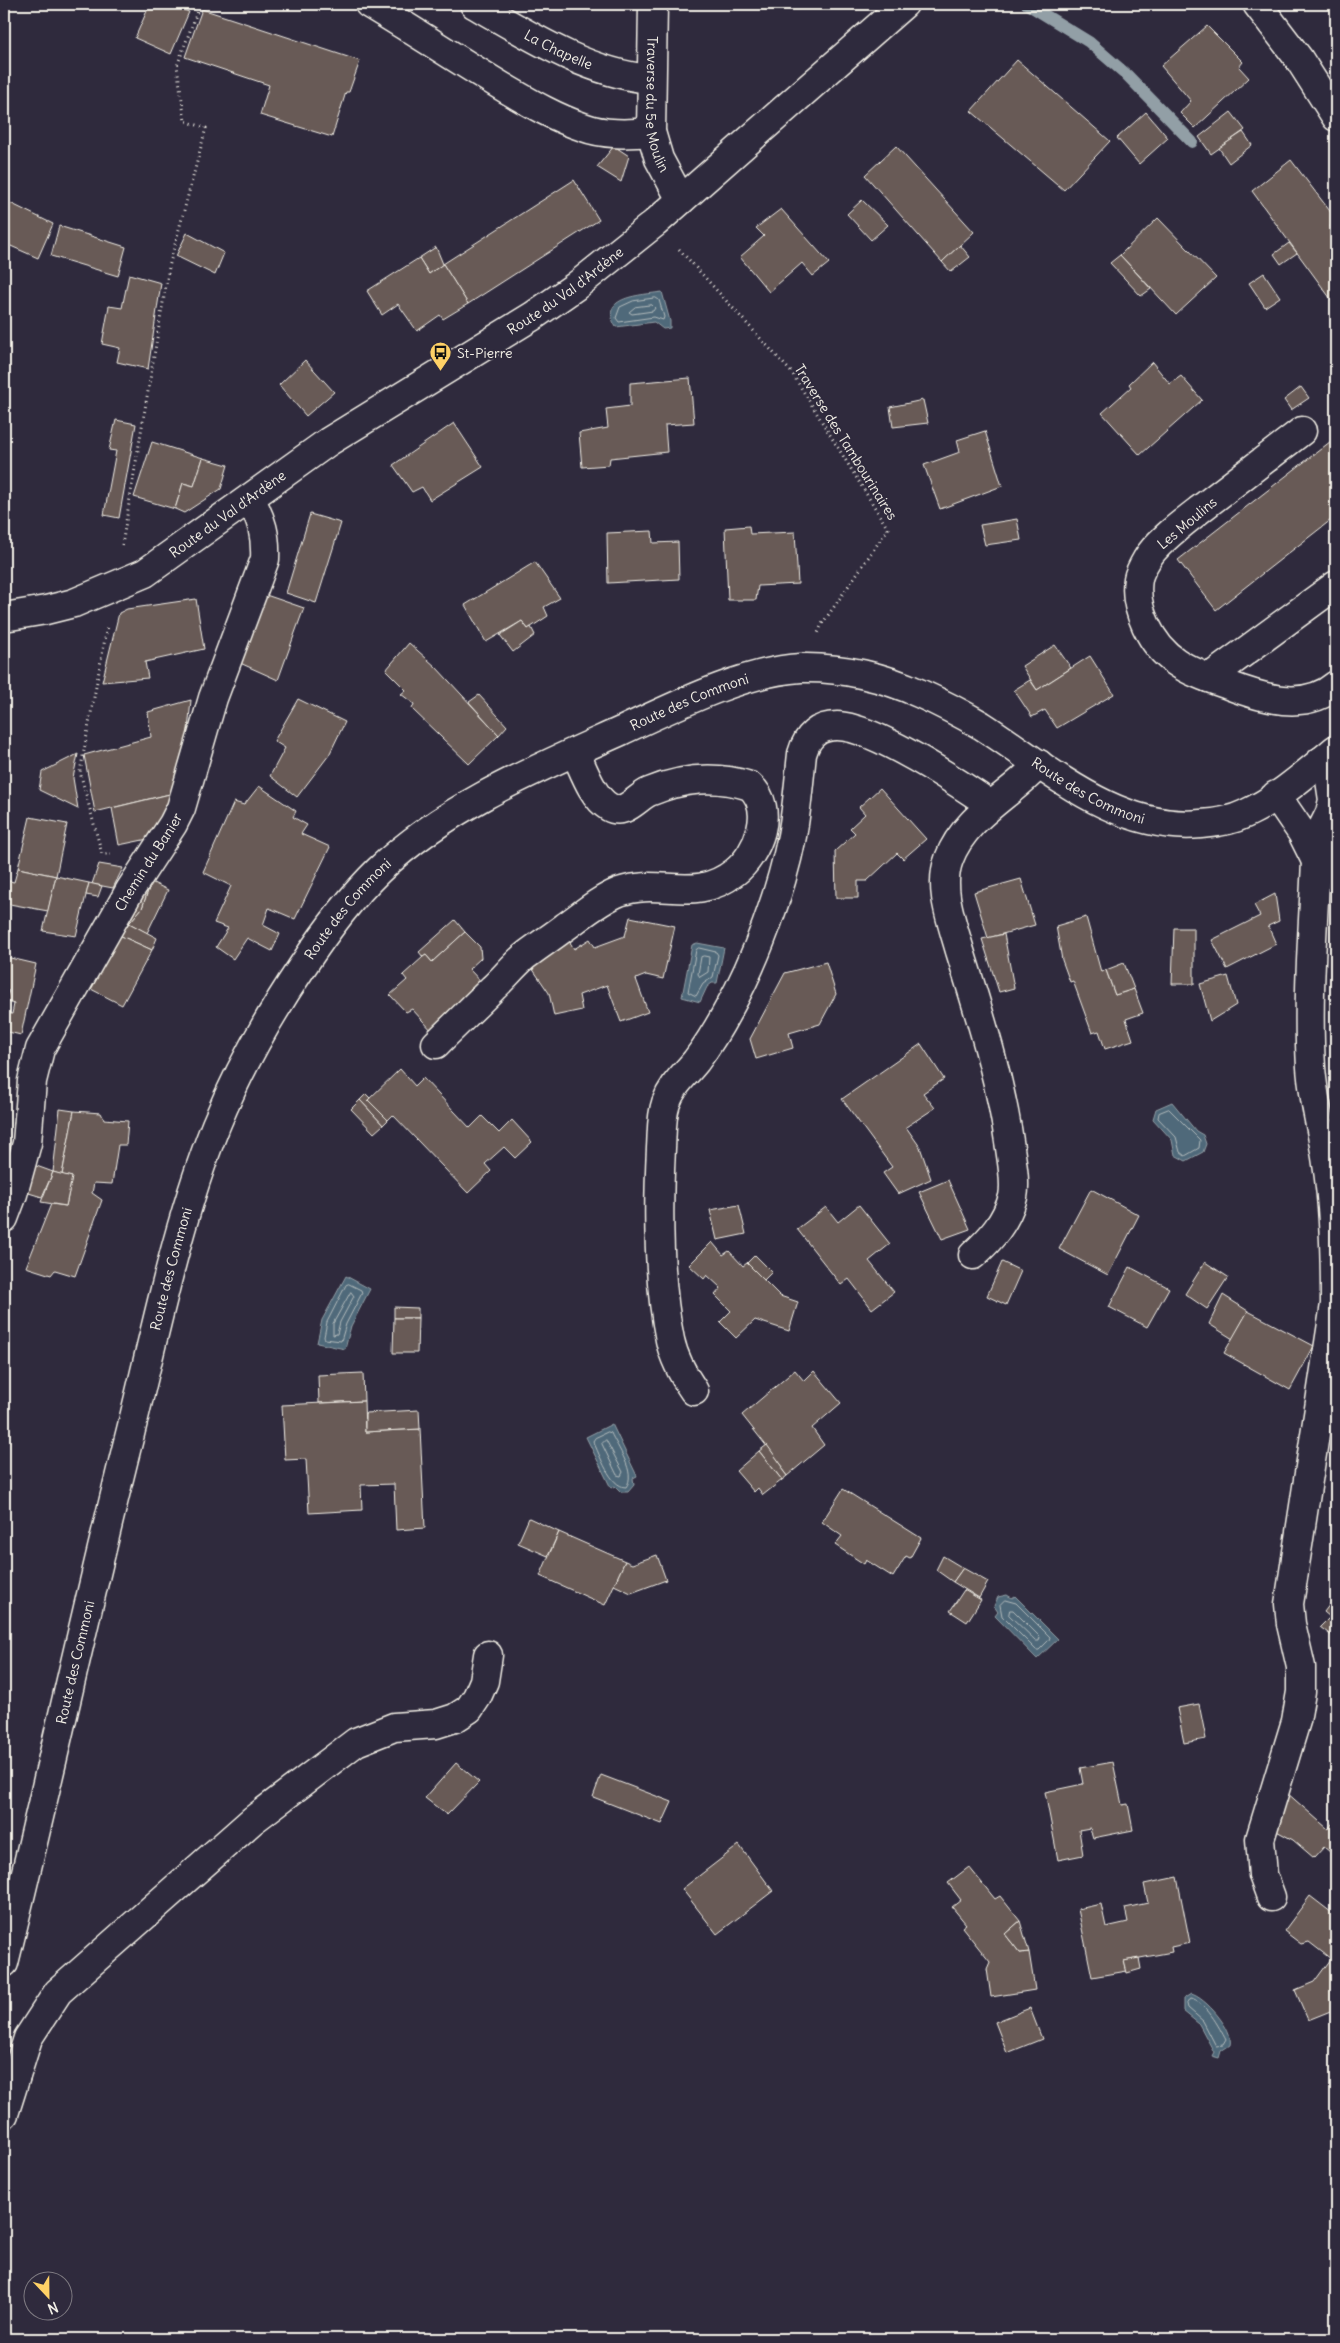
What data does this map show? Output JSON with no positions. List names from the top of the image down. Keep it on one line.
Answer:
{"streets":{"street":["La Chapelle","Traverse du 5e Moulin","Route du Val d'Ardène","Les Moulins","Route des Commoni","Chemin du Banier"],"path":["Traverse des Tambourinaires"]},"crossings":[["La Chapelle","Traverse du 5e Moulin"],["Traverse du 5e Moulin","Route du Val d'Ardène"],["Route du Val d'Ardène","Traverse des Tambourinaires"],["Route du Val d'Ardène","Chemin du Banier"],["Traverse des Tambourinaires","Route des Commoni"]],"places":{"bus stop":["St-Pierre"]},"north":"bottom"}
